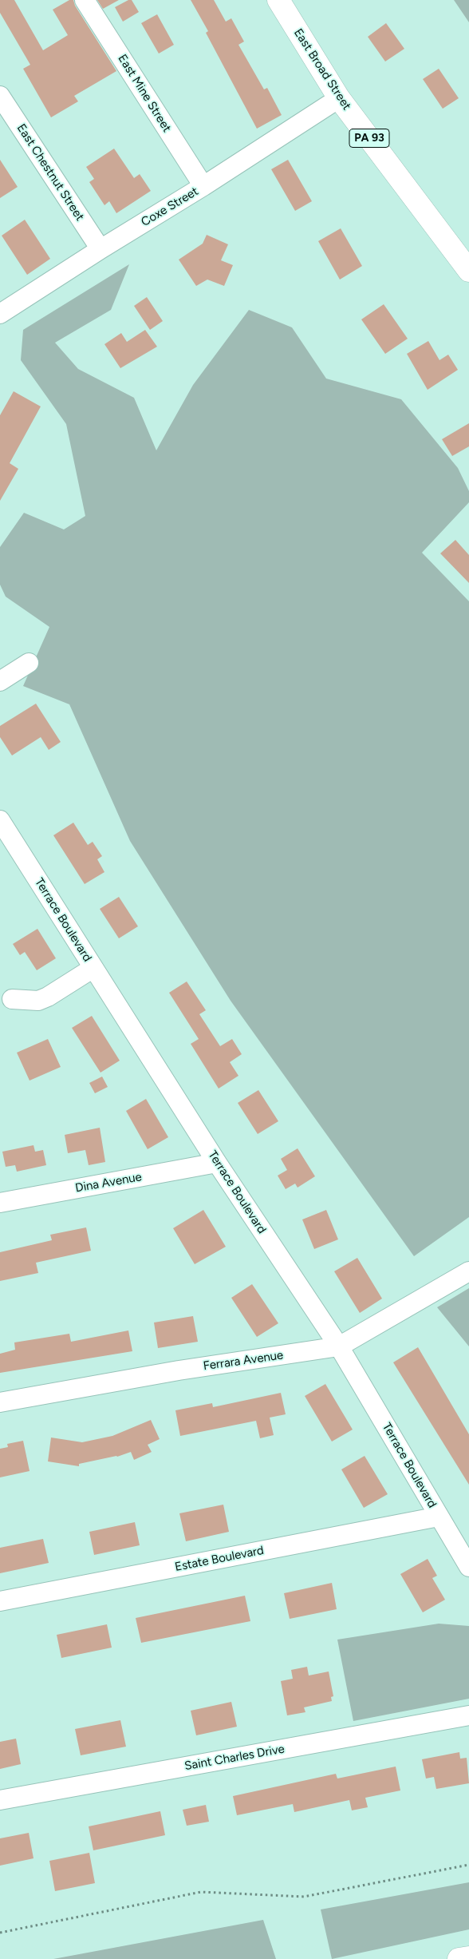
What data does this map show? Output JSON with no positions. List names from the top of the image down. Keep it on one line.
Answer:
{"streets":{"main road":["East Broad Street","PA 93"],"street":["East Mine Street","East Chestnut Street","Coxe Street","Terrace Boulevard","Dina Avenue","Ferrara Avenue","Estate Boulevard","Saint Charles Drive"]},"crossings":[["East Broad Street","Coxe Street"],["East Mine Street","Coxe Street"],["East Chestnut Street","Coxe Street"],["Terrace Boulevard","Dina Avenue"],["Terrace Boulevard","Ferrara Avenue"],["Terrace Boulevard","Estate Boulevard"]]}
